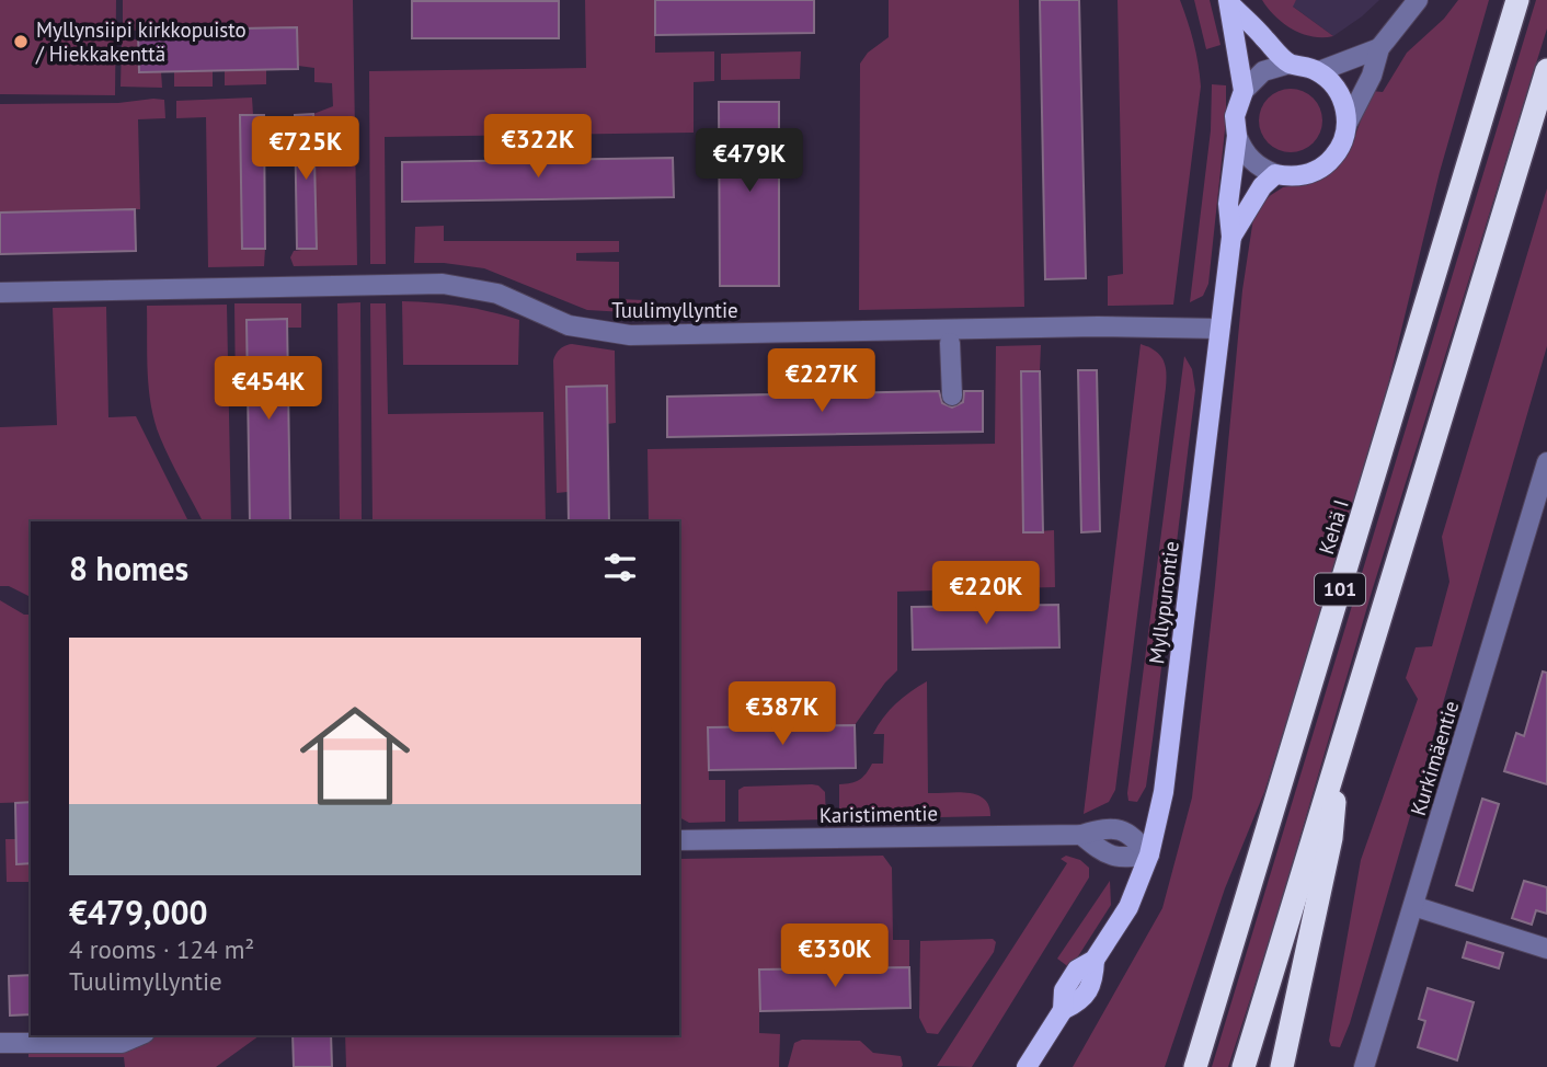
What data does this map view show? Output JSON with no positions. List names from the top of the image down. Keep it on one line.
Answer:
{"streets":{"highway":["Kehä I","101"],"main road":["Myllypurontie"],"street":["Tuulimyllyntie","Kurkimäentie","Karistimentie"]},"crossings":[["Tuulimyllyntie","Myllypurontie"],["Myllypurontie","Karistimentie"]],"places":["Myllynsiipi kirkkopuisto / Hiekkakenttä"],"page":{"price":["€322K","€725K","€479K","€227K","€454K","€220K","€387K","€330K"],"heading":"8 homes","list":[{"name":"€479,000","note":"4 rooms · 124 m² · Tuulimyllyntie"}]}}
